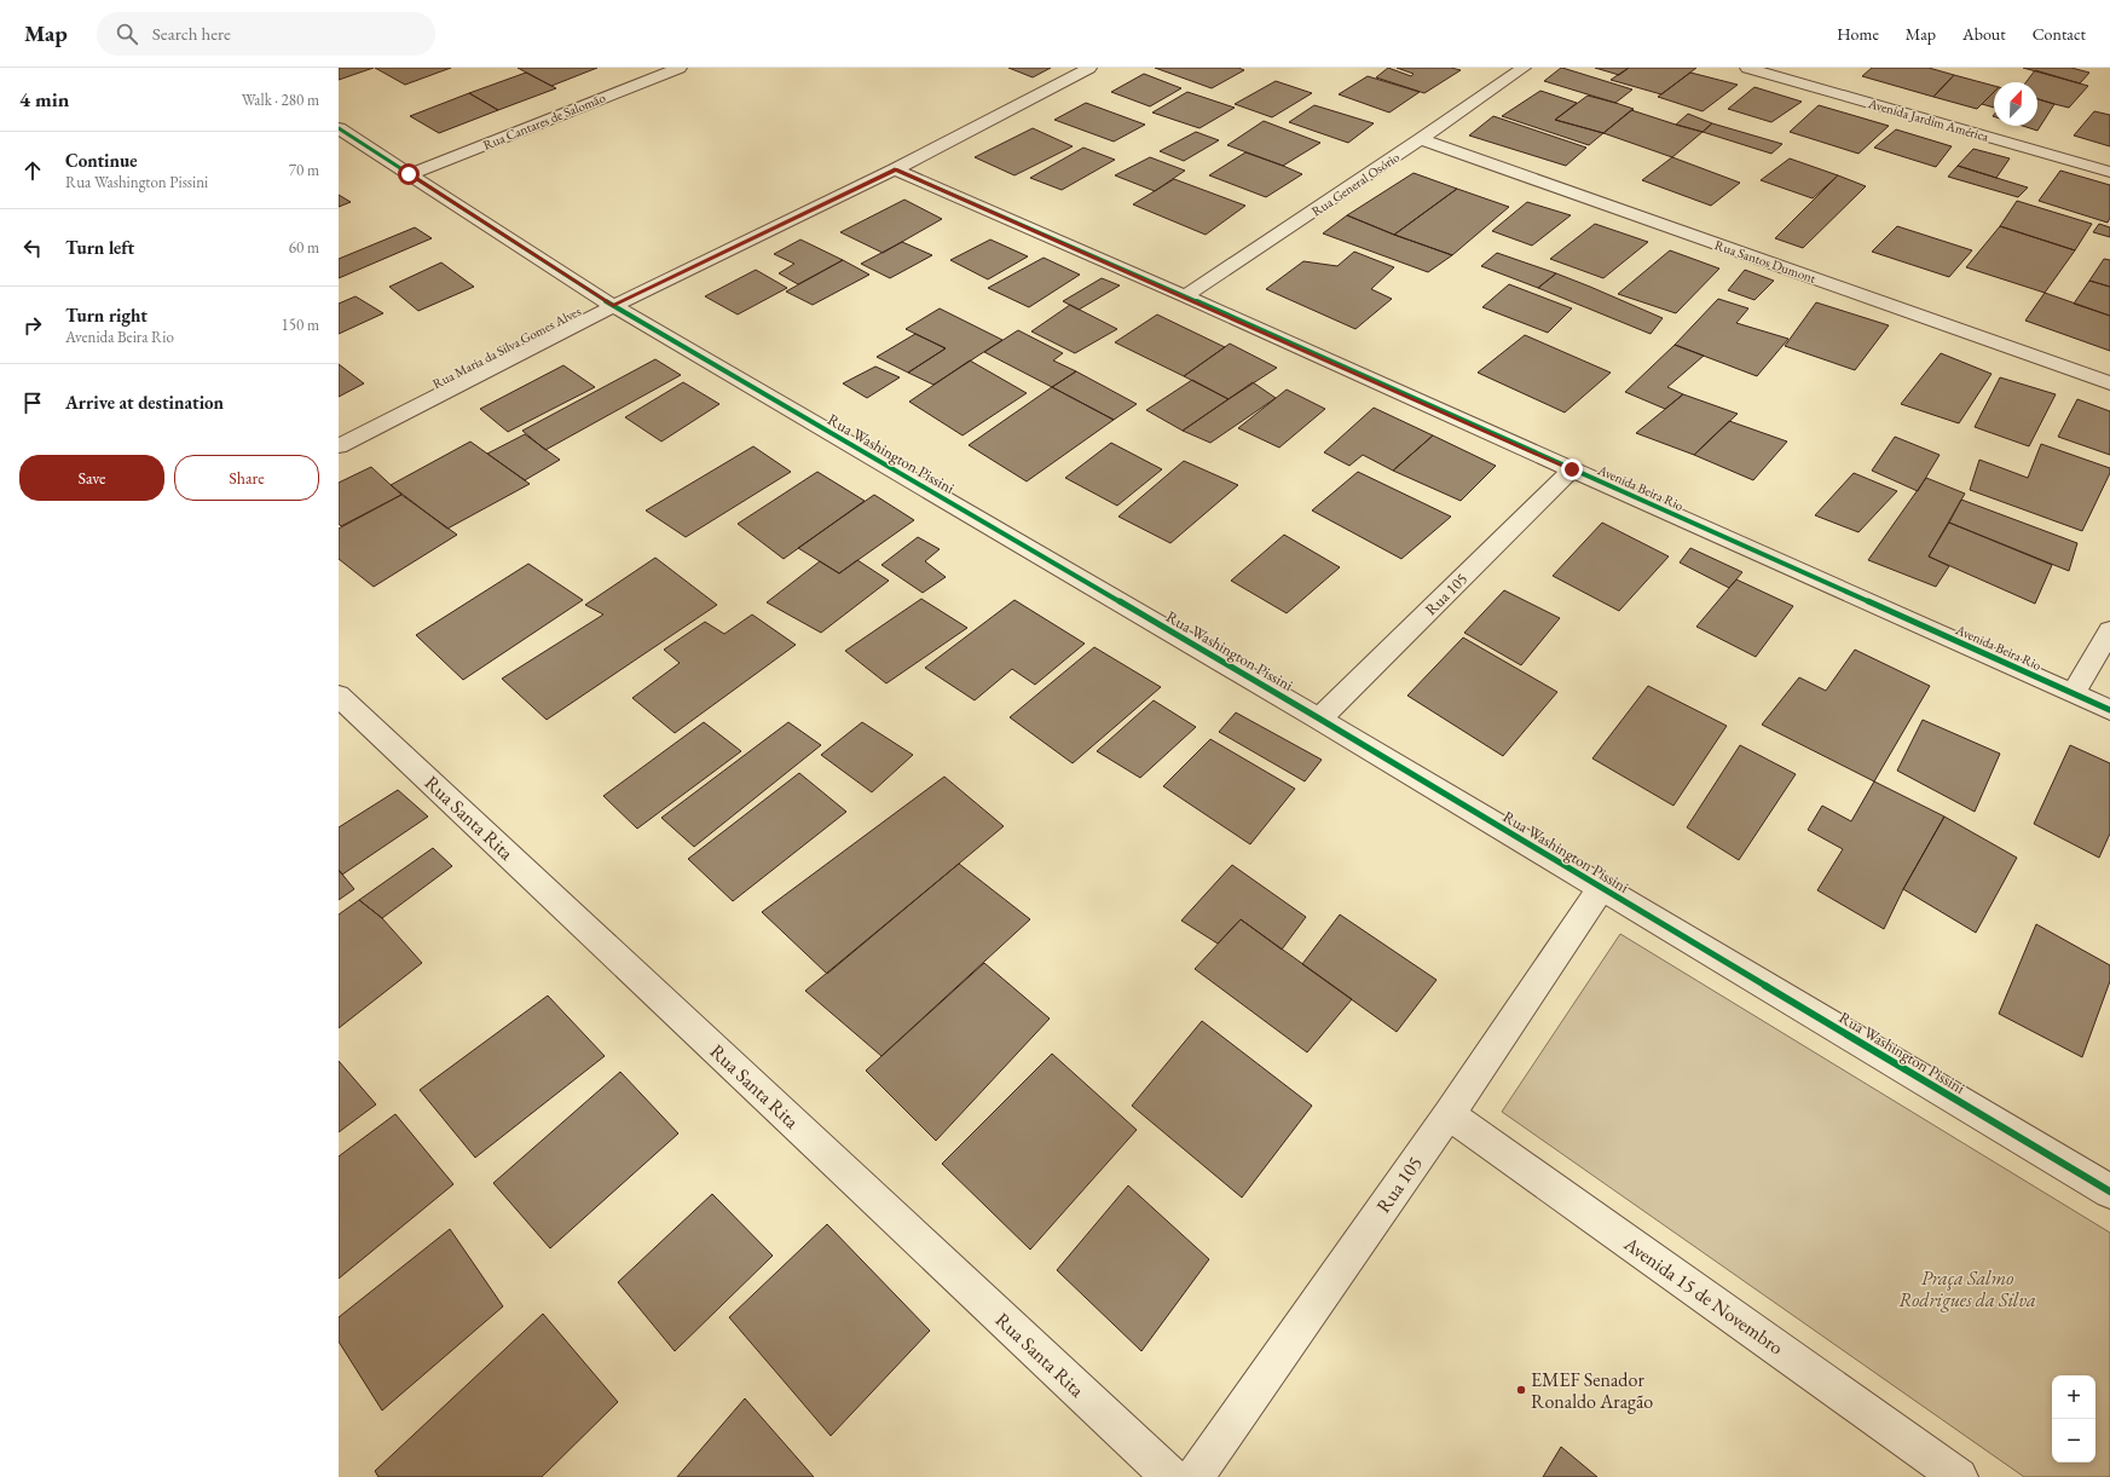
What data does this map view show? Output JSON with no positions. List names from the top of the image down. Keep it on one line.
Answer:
{"streets":{"street":["Avenida Jardim América","Rua Cantares de Salomão","Rua General Osório","Rua Santos Dumont","Rua Maria da Silva Gomes Alves","Rua Washington Pissini","Avenida Beira Rio","Rua 105","Rua Santa Rita","Avenida 15 de Novembro"]},"crossings":[["Rua Cantares de Salomão","Rua Washington Pissini"],["Rua General Osório","Rua Santos Dumont"],["Rua General Osório","Avenida Beira Rio"],["Rua Maria da Silva Gomes Alves","Rua Washington Pissini"],["Rua Maria da Silva Gomes Alves","Avenida Beira Rio"],["Rua Washington Pissini","Rua 105"],["Avenida Beira Rio","Rua 105"],["Rua 105","Avenida 15 de Novembro"]],"parks":["Praça Salmo Rodrigues da Silva"],"places":["EMEF Senador Ronaldo Aragão"],"north":"top right","page":{"header":"Map","search":"Search here","nav":["Home","Map","About","Contact"],"heading":["4 min","Walk · 280 m"],"list":[["Continue","Rua Washington Pissini","70 m"],["Turn left","60 m"],["Turn right","Avenida Beira Rio","150 m"],"Arrive at destination"],"buttons":["Save","Share"],"map_buttons":["+","−"]}}
